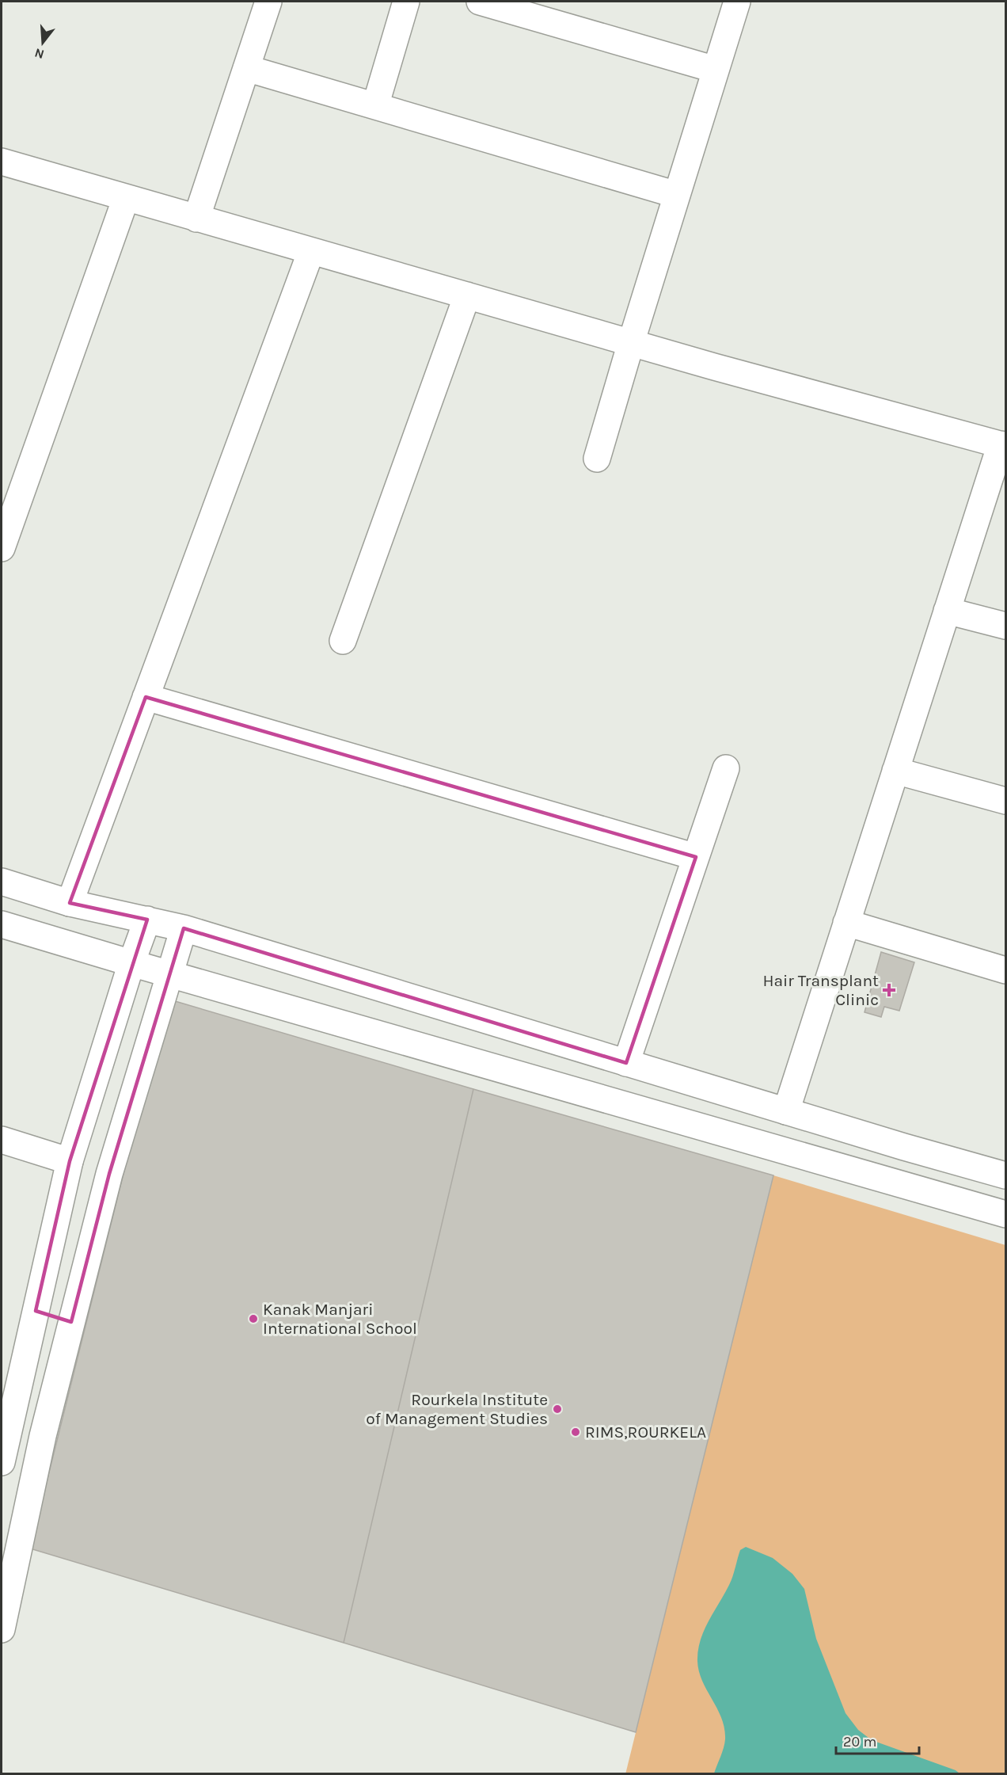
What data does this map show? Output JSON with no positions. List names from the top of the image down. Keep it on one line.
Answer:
{"places":{"health":["Hair Transplant Clinic"],"other":["Kanak Manjari International School","Rourkela Institute of Management Studies","RIMS,ROURKELA"]},"scale_bar":"20 m","north":"bottom"}
